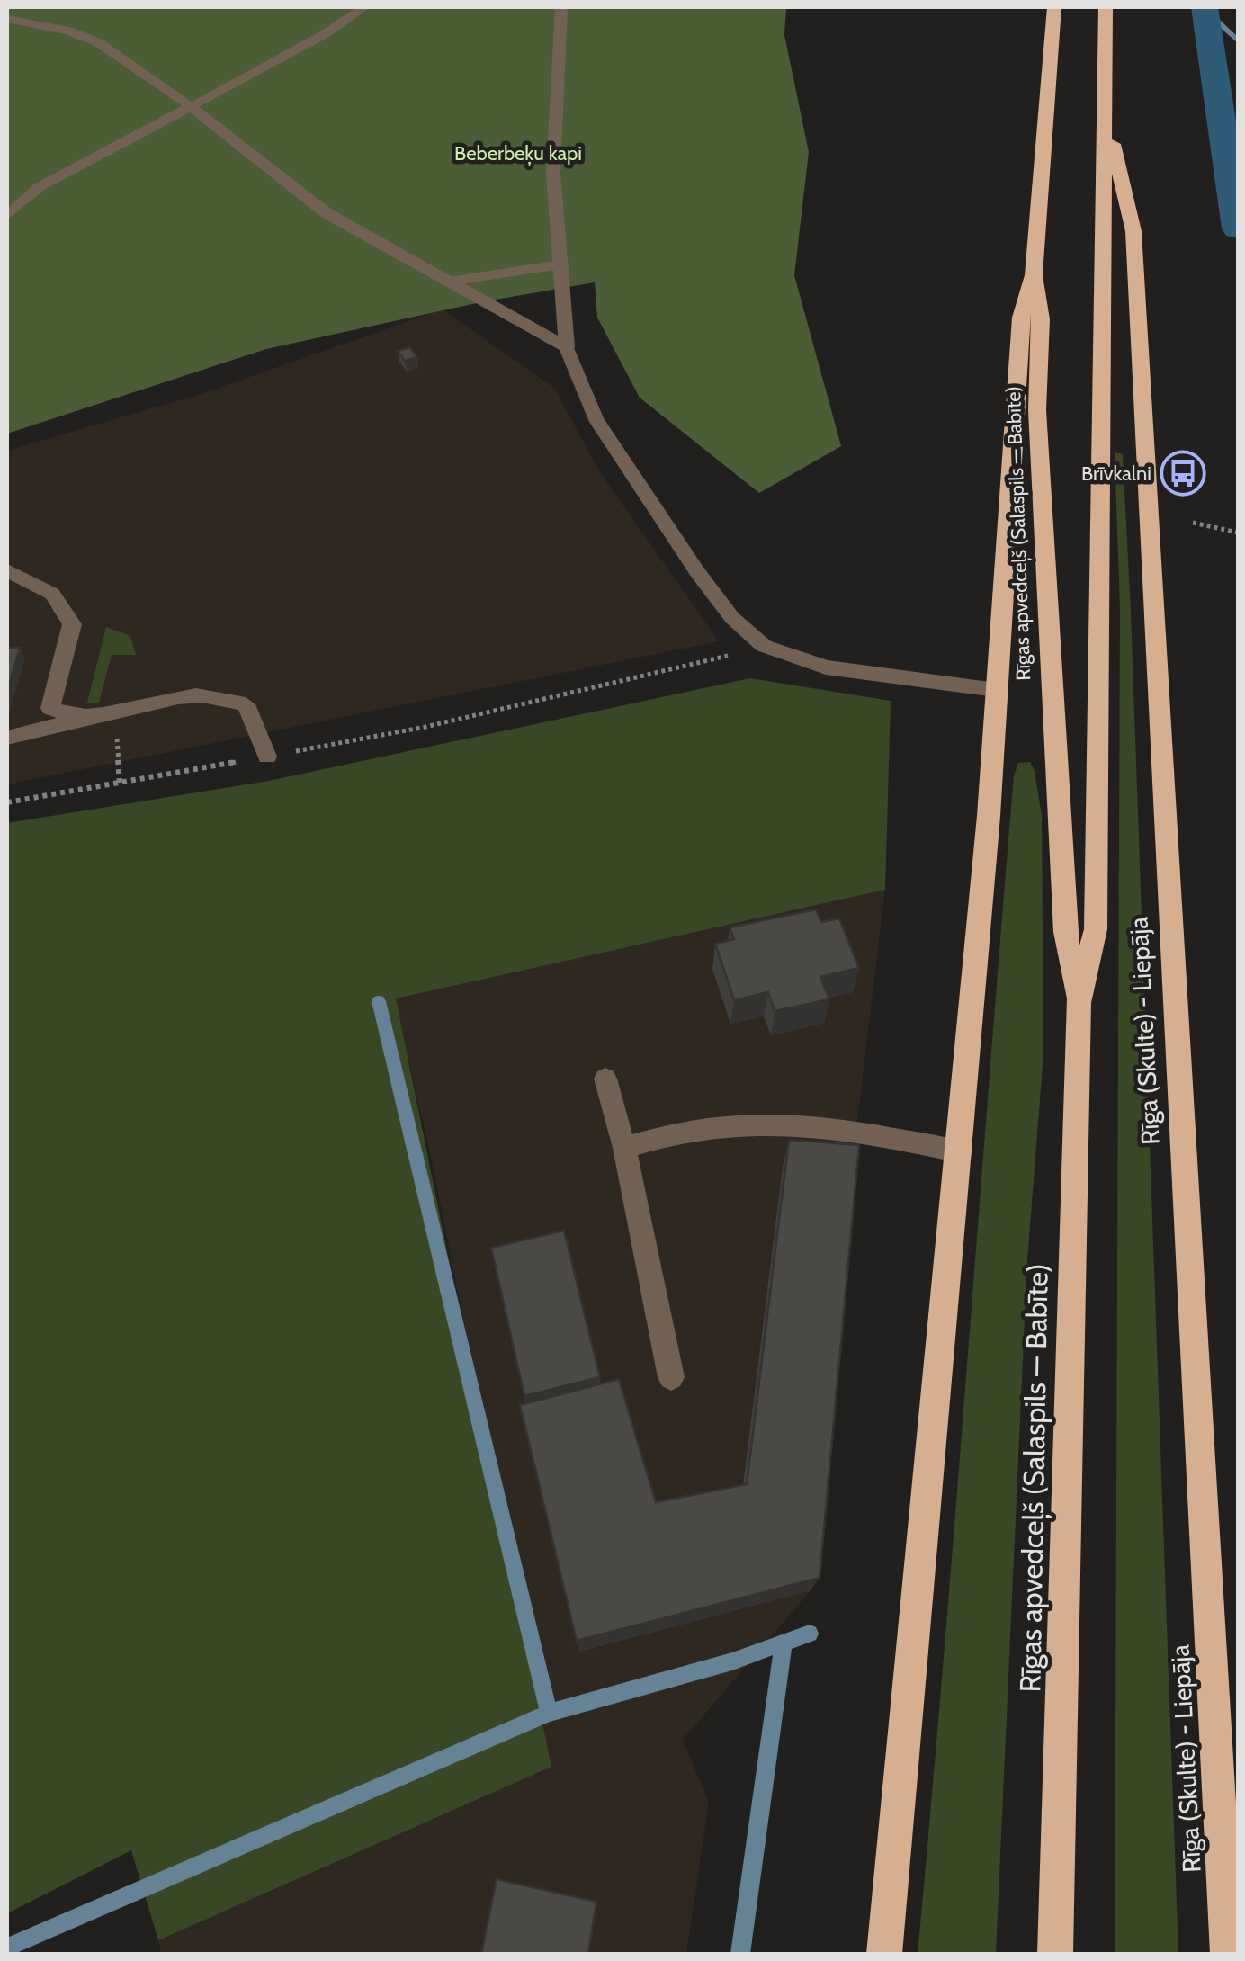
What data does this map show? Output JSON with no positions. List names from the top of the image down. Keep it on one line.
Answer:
{"streets":{"highway":["Rīgas apvedceļš (Salaspils — Babīte)","Rīga (Skulte) - Liepāja"]},"crossings":[["Rīgas apvedceļš (Salaspils — Babīte)","Rīga (Skulte) - Liepāja"]],"parks":["Beberbeķu kapi"],"places":{"bus stop":["Brīvkalni"]}}
